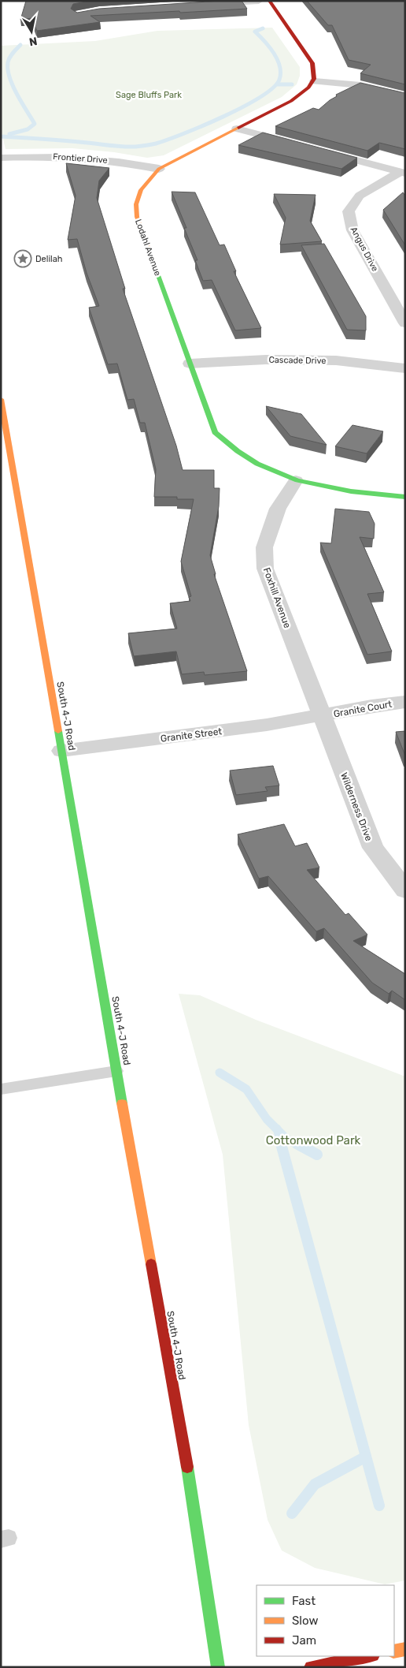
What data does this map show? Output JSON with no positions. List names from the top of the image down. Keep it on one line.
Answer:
{"streets":{"street":["Frontier Drive","Lodahl Avenue","Angus Drive","Cascade Drive","Foxhill Avenue","Granite Court","South 4-J Road","Granite Street","Wilderness Drive"]},"crossings":[["Frontier Drive","Lodahl Avenue"],["Lodahl Avenue","Cascade Drive"],["Lodahl Avenue","Foxhill Avenue"],["Foxhill Avenue","Granite Court"],["Foxhill Avenue","Granite Street"],["Foxhill Avenue","Wilderness Drive"],["Granite Court","Granite Street"],["Granite Court","Wilderness Drive"],["South 4-J Road","Granite Street"],["Granite Street","Wilderness Drive"]],"parks":["Sage Bluffs Park","Cottonwood Park"],"places":{"place":["Delilah"]},"legend":["Fast","Slow","Jam"],"north":"bottom"}
